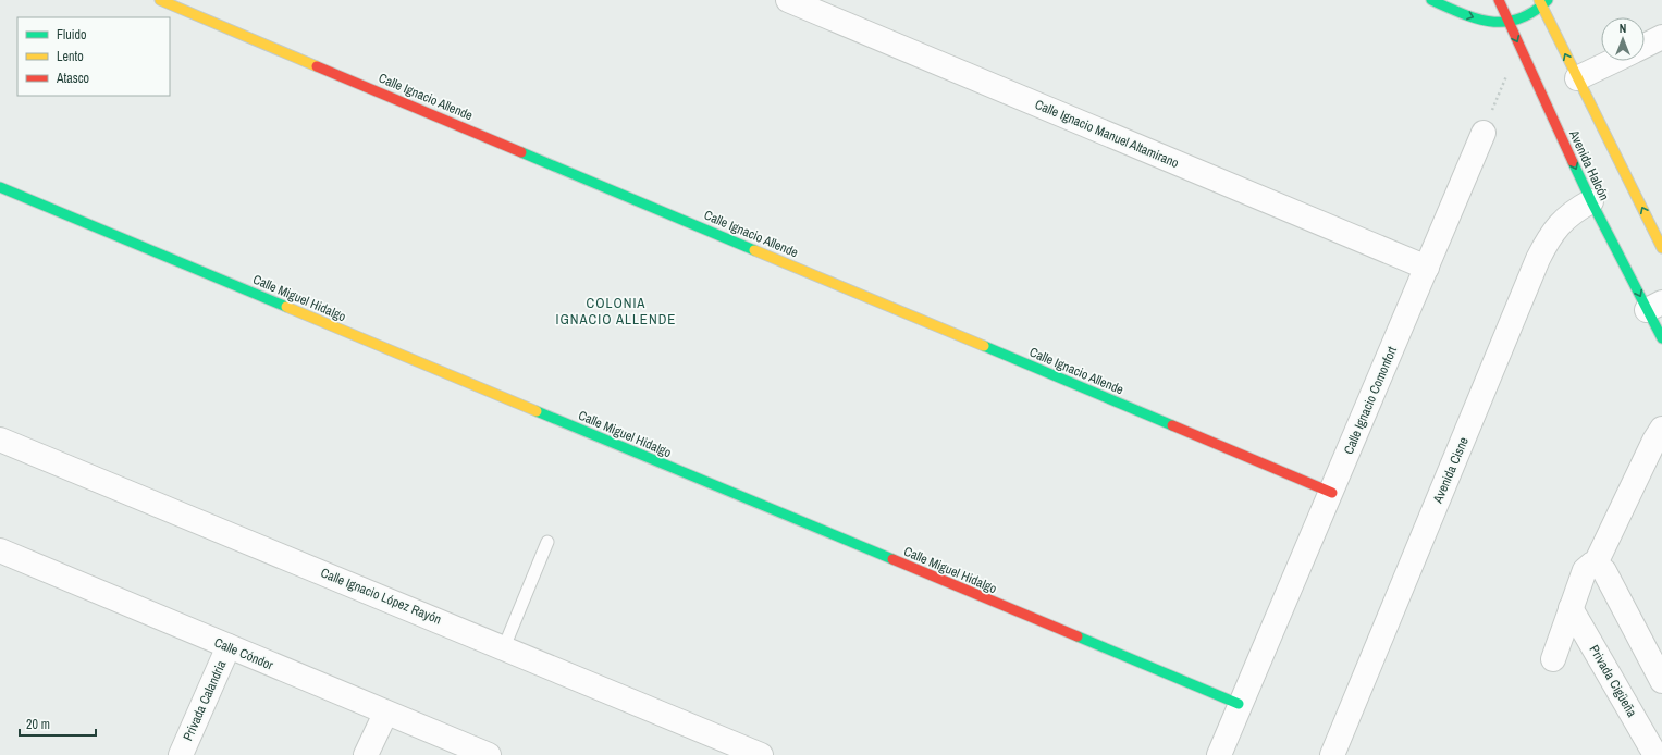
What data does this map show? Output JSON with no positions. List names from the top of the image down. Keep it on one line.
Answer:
{"streets":{"street":["Calle Ignacio Allende","Calle Ignacio Manuel Altamirano","Avenida Halcón","Calle Miguel Hidalgo","Calle Ignacio Comonfort","Avenida Cisne","Calle Ignacio López Rayón","Calle Cóndor","Privada Cigüeña","Privada Calandria"]},"crossings":[["Calle Ignacio Allende","Calle Ignacio Comonfort"],["Calle Ignacio Manuel Altamirano","Calle Ignacio Comonfort"],["Avenida Halcón","Avenida Cisne"],["Calle Miguel Hidalgo","Calle Ignacio Comonfort"],["Calle Cóndor","Privada Calandria"]],"districts":["COLONIA IGNACIO ALLENDE"],"legend":["Fluido","Lento","Atasco"],"scale_bar":"20 m","north":"top"}
